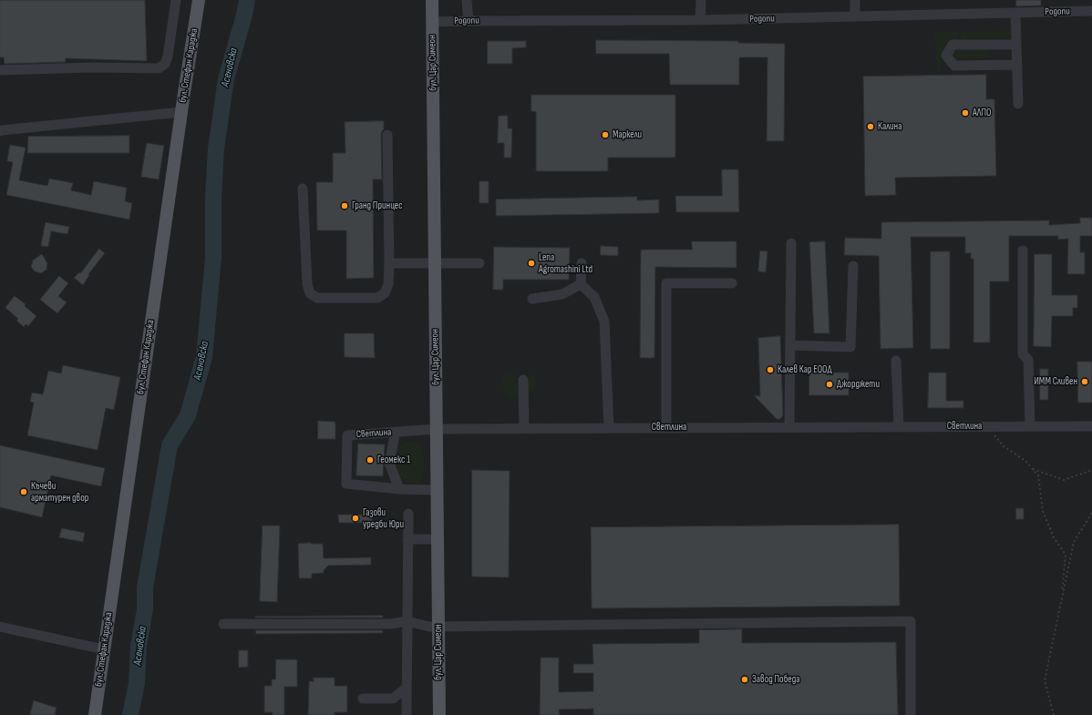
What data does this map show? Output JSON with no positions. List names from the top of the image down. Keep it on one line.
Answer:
{"streets":{"main road":["бул. Цар Симеон","бул. Стефан Караджа"],"street":["Родопи","Светлина"]},"crossings":[["Родопи","бул. Цар Симеон"],["бул. Цар Симеон","Светлина"]],"water":["Асеновска"],"places":["АЛПО","Калина","Маркели","Гранд Принцес","Lena Agromashini Ltd","Калев Кар ЕООД","ИММ Сливен","Джорджети","Геомекс 1","Къчеви арматурен двор","Газови уредби Юри","Завод Победа"]}
